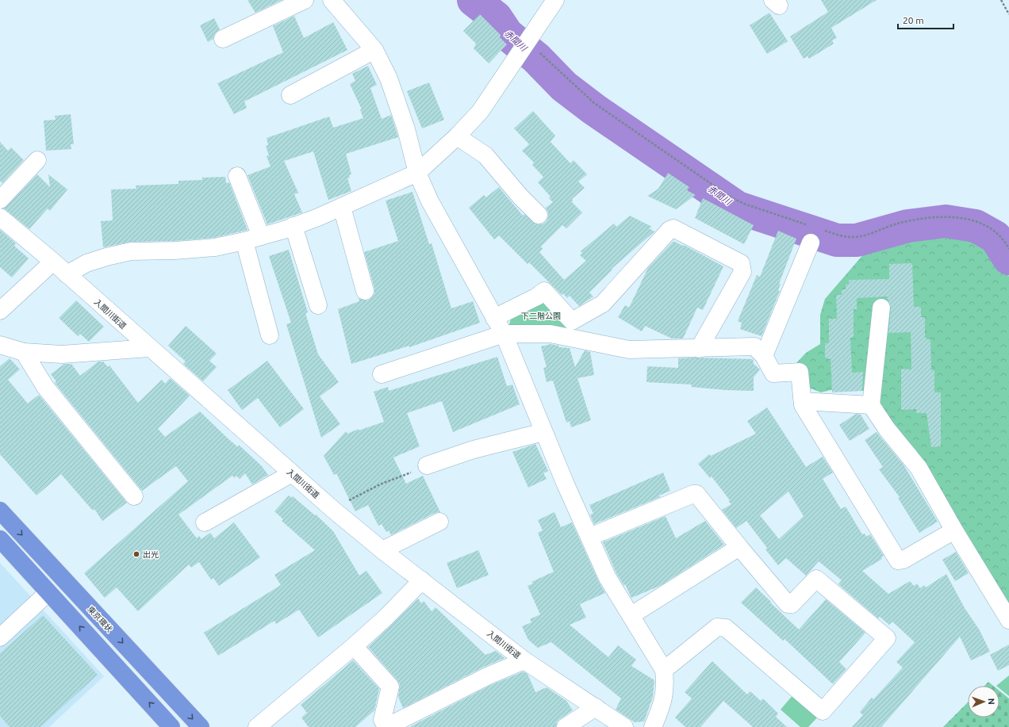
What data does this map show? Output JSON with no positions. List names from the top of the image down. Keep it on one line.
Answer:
{"streets":{"highway":["東京環状"],"street":["入間川街道"]},"water":["赤間川"],"parks":["下二階公園"],"places":["出光"],"scale_bar":"20 m","north":"right"}
